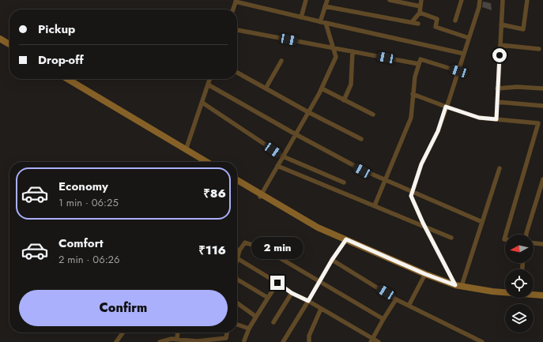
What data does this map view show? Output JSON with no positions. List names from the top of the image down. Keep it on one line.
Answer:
{"north":"left","page":{"banner":["Pickup","Drop-off"],"list":[{"name":"Economy","note":"1 min · 06:25","value":"₹86"},{"name":"Comfort","note":"2 min · 06:26","value":"₹116"}],"bubble":"2 min","buttons":"Confirm"}}
